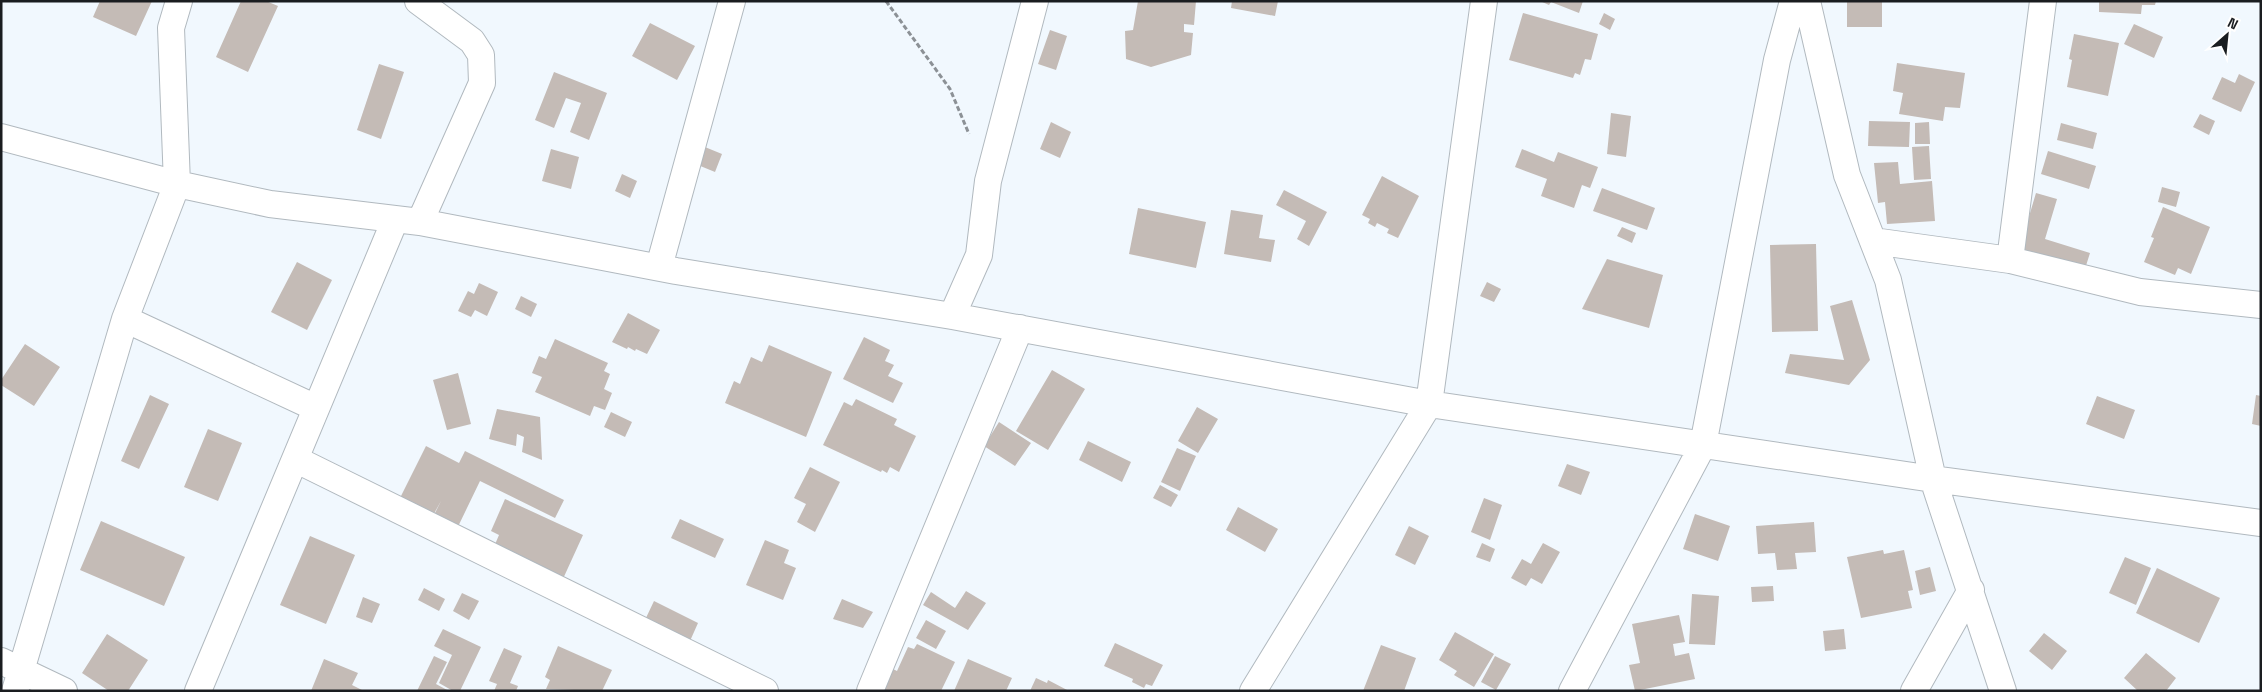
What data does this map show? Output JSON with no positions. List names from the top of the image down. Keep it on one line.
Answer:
{"north":"top right"}
